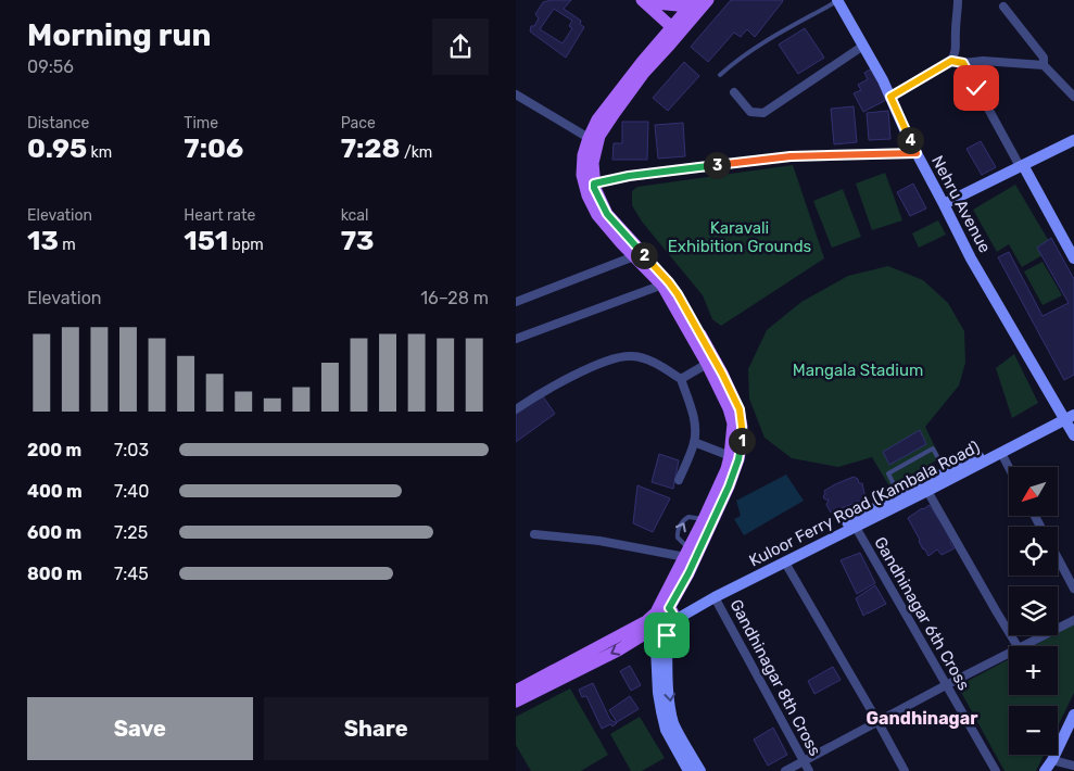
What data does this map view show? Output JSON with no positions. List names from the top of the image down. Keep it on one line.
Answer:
{"streets":{"street":["Nehru Avenue","Kuloor Ferry Road (Kambala Road)","Gandhinagar 6th Cross","Gandhinagar 8th Cross"]},"crossings":[["Nehru Avenue","Kuloor Ferry Road (Kambala Road)"],["Kuloor Ferry Road (Kambala Road)","Gandhinagar 6th Cross"],["Kuloor Ferry Road (Kambala Road)","Gandhinagar 8th Cross"]],"districts":["Gandhinagar"],"parks":["Karavali Exhibition Grounds","Mangala Stadium"],"north":"bottom left","page":{"heading":["Morning run","09:56"],"stats":[["Distance","0.95 km"],["Time","7:06"],["Pace","7:28 /km"],["Elevation","13 m"],["Heart rate","151 bpm"],["kcal","73"]],"pins":["4","3","2","1"],"chart":["Elevation","16–28 m"],"list":[{"name":"200 m","note":"7:03"},{"name":"400 m","note":"7:40"},{"name":"600 m","note":"7:25"},{"name":"800 m","note":"7:45"}],"map_buttons":["+","−"],"buttons":["Save","Share"]}}
